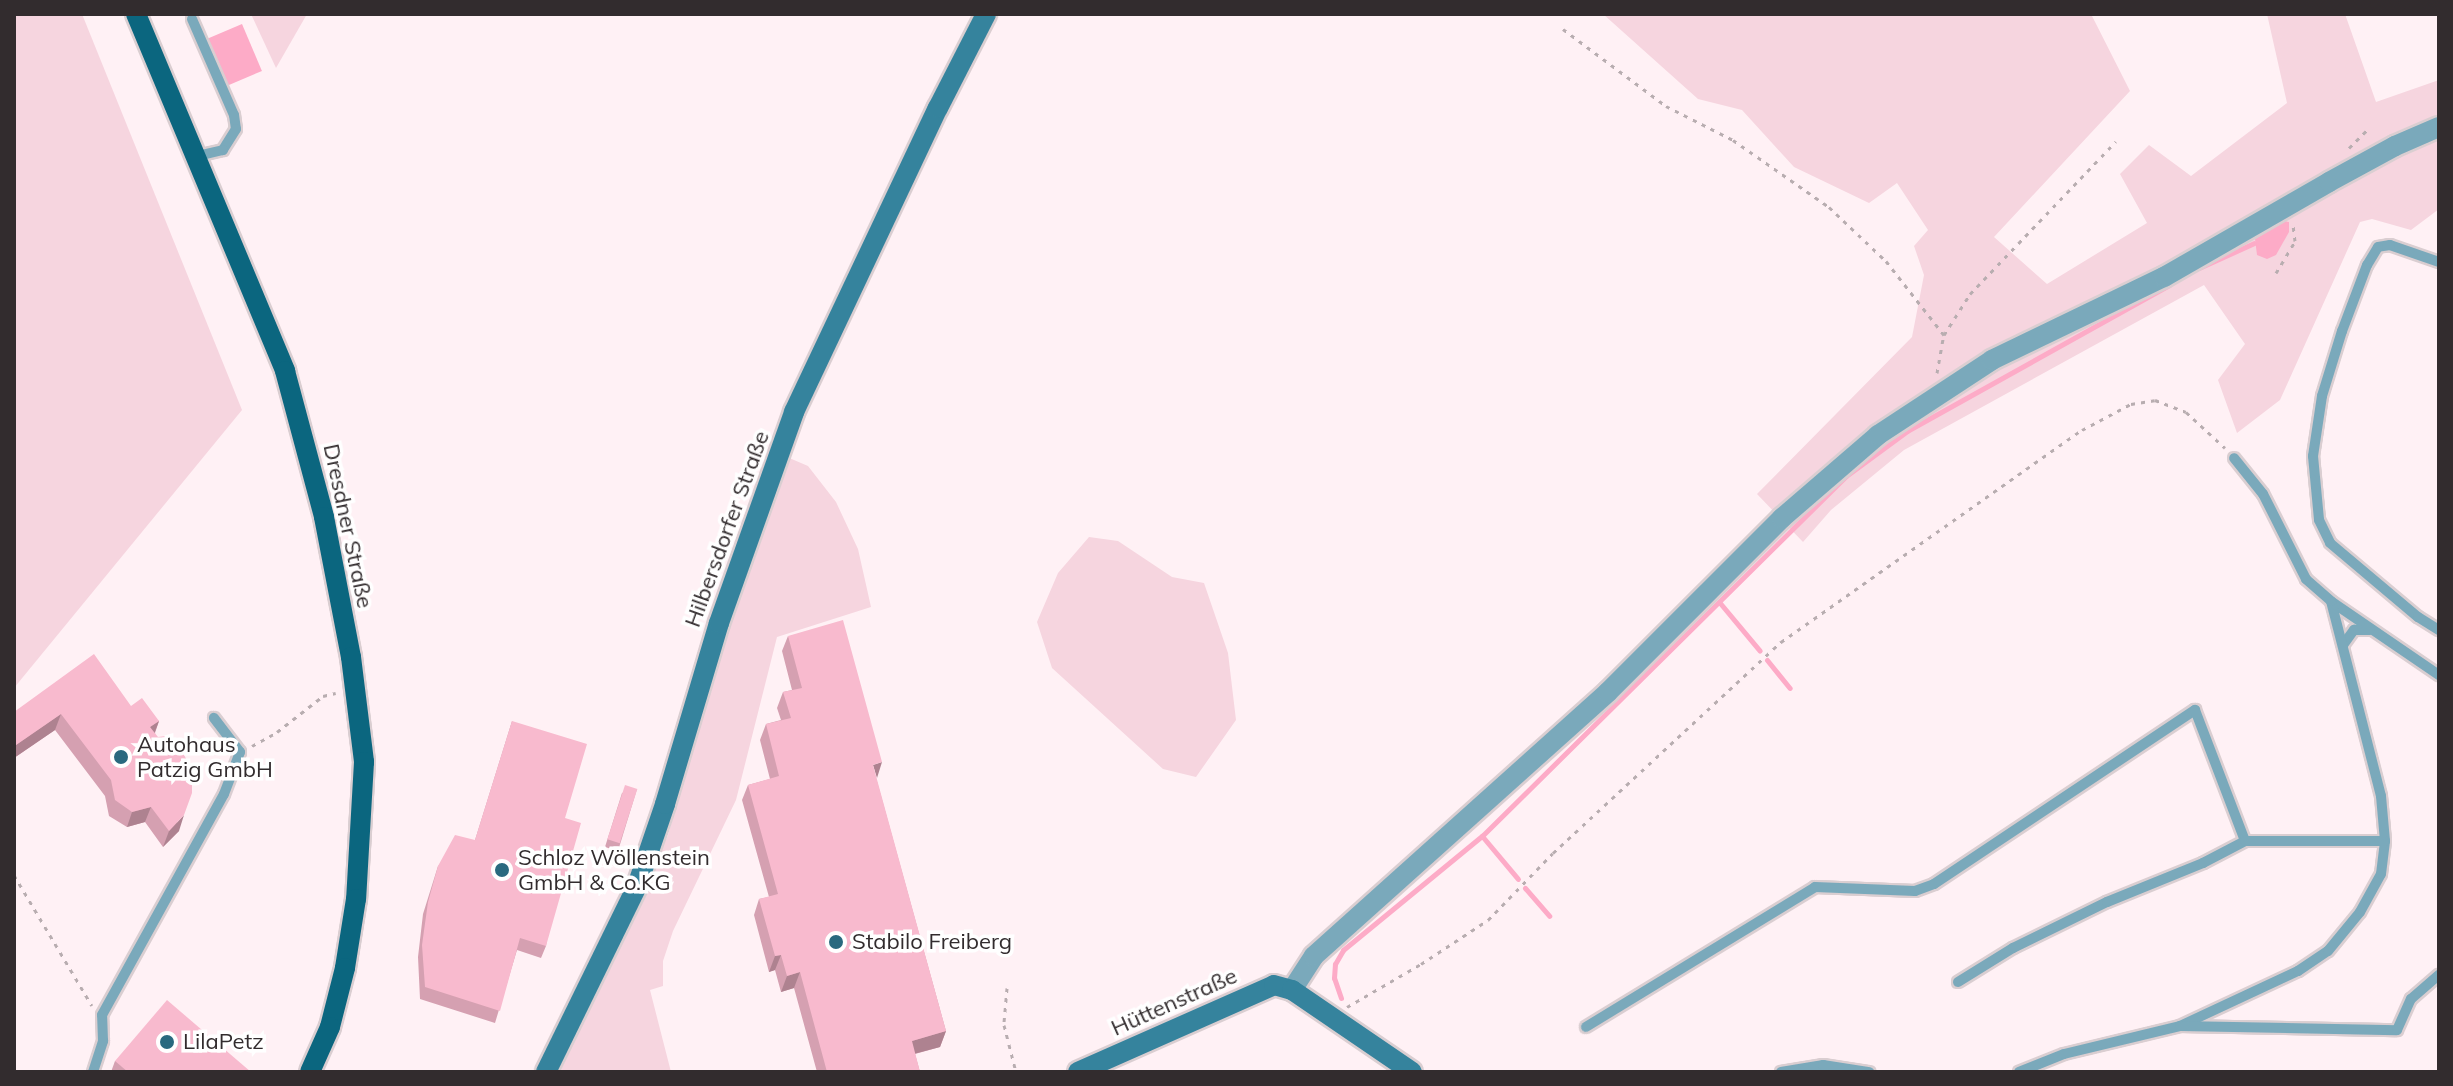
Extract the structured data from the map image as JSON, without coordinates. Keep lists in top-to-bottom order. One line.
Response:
{"streets":{"main road":["Dresdner Straße","Hilbersdorfer Straße","Hüttenstraße"]},"places":["Autohaus Patzig GmbH","Schloz Wöllenstein GmbH & Co.KG","Stabilo Freiberg","LilaPetz"]}
